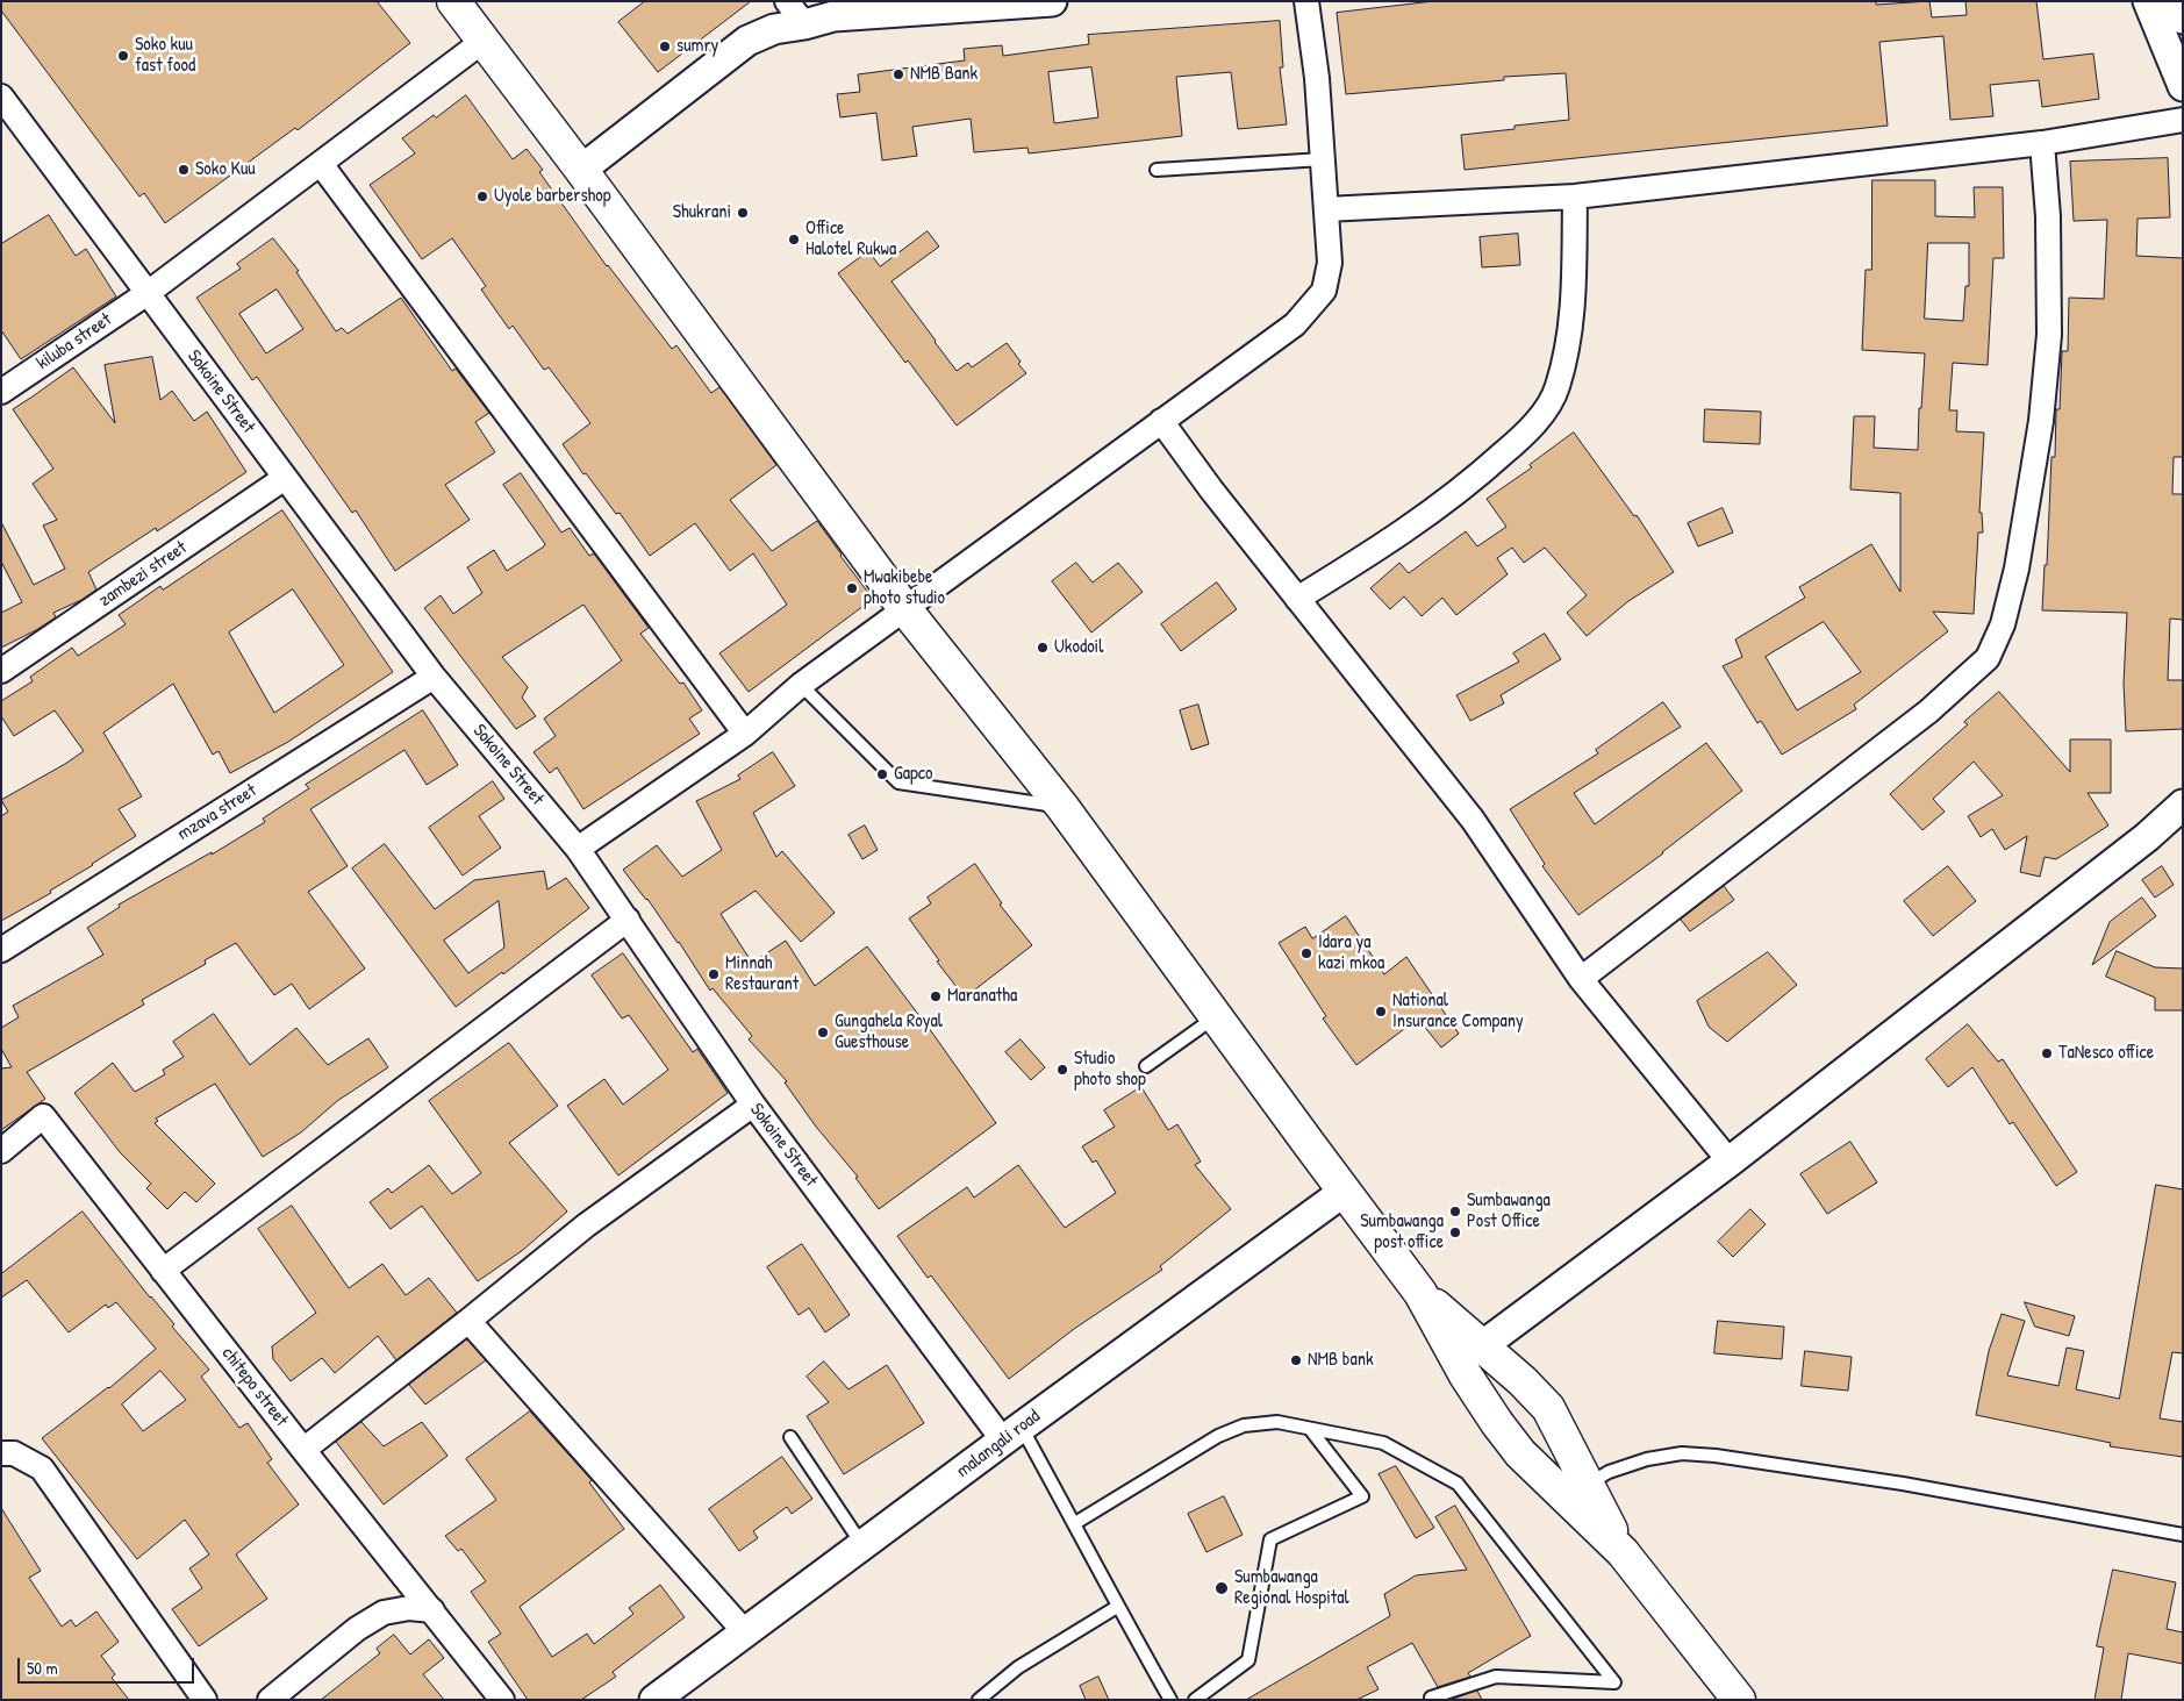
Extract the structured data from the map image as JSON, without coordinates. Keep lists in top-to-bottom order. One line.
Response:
{"streets":{"street":["kiluba street","Sokoine Street","zambezi street","mzava street","chitepo street","malangali road"]},"crossings":[["kiluba street","Sokoine Street"],["Sokoine Street","zambezi street"],["Sokoine Street","mzava street"],["Sokoine Street","malangali road"]],"places":["sumry","Soko kuu fast food","NMB Bank","Soko Kuu","Uyole barbershop","Shukrani","Office Halotel Rukwa","Mwakibebe photo studio","Ukodoil","Gapco","Idara ya kazi mkoa","Minnah Restaurant","Maranatha","National Insurance Company","Gungahela Royal Guesthouse","TaNesco office","Studio photo shop","Sumbawanga Post Office","Sumbawanga post office","NMB bank","Sumbawanga Regional Hospital"],"scale_bar":"50 m"}
